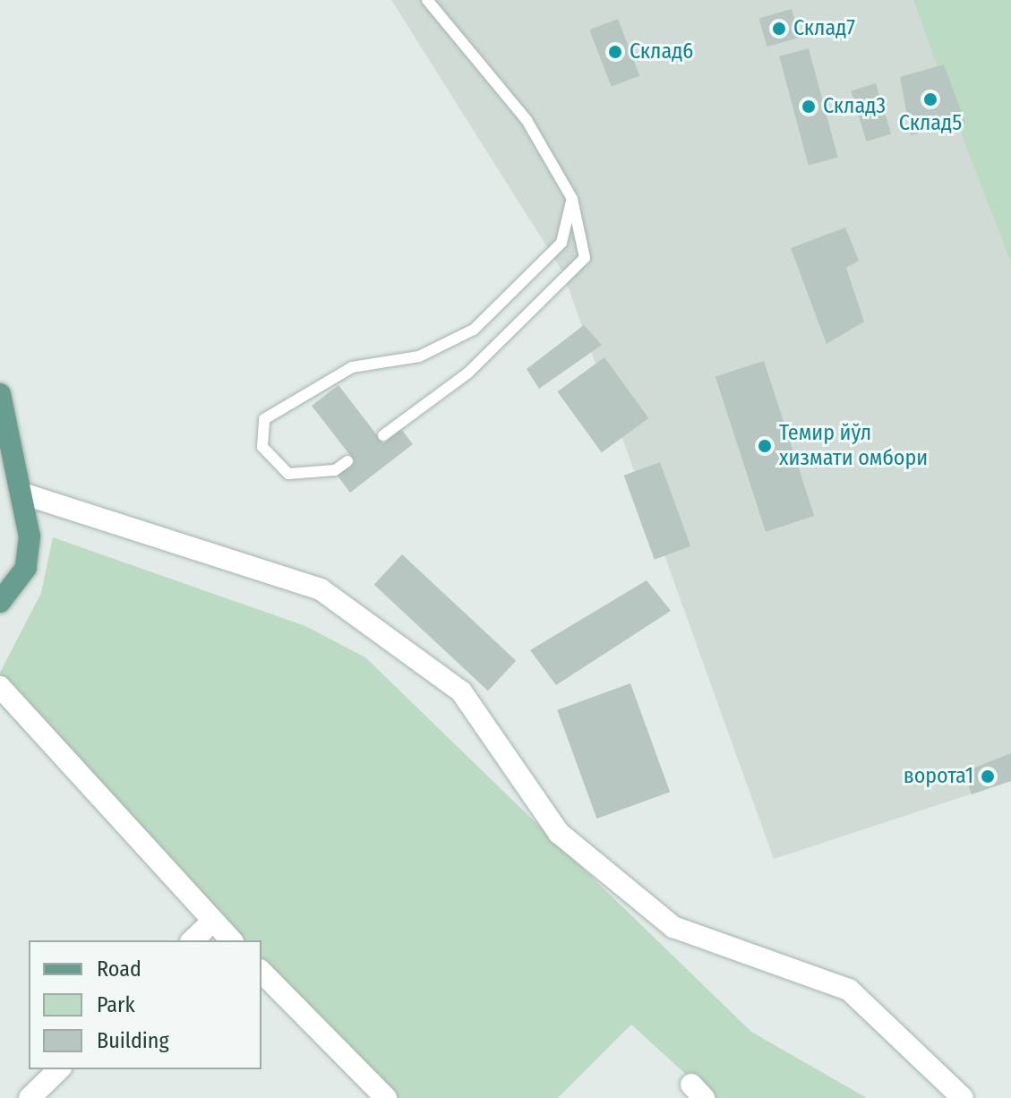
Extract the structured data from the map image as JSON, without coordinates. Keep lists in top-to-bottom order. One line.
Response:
{"places":["Склад7","Склад6","Склад5","Склад3","Темир йўл хизмати омбори","ворота1"],"legend":["Road","Park","Building"]}
